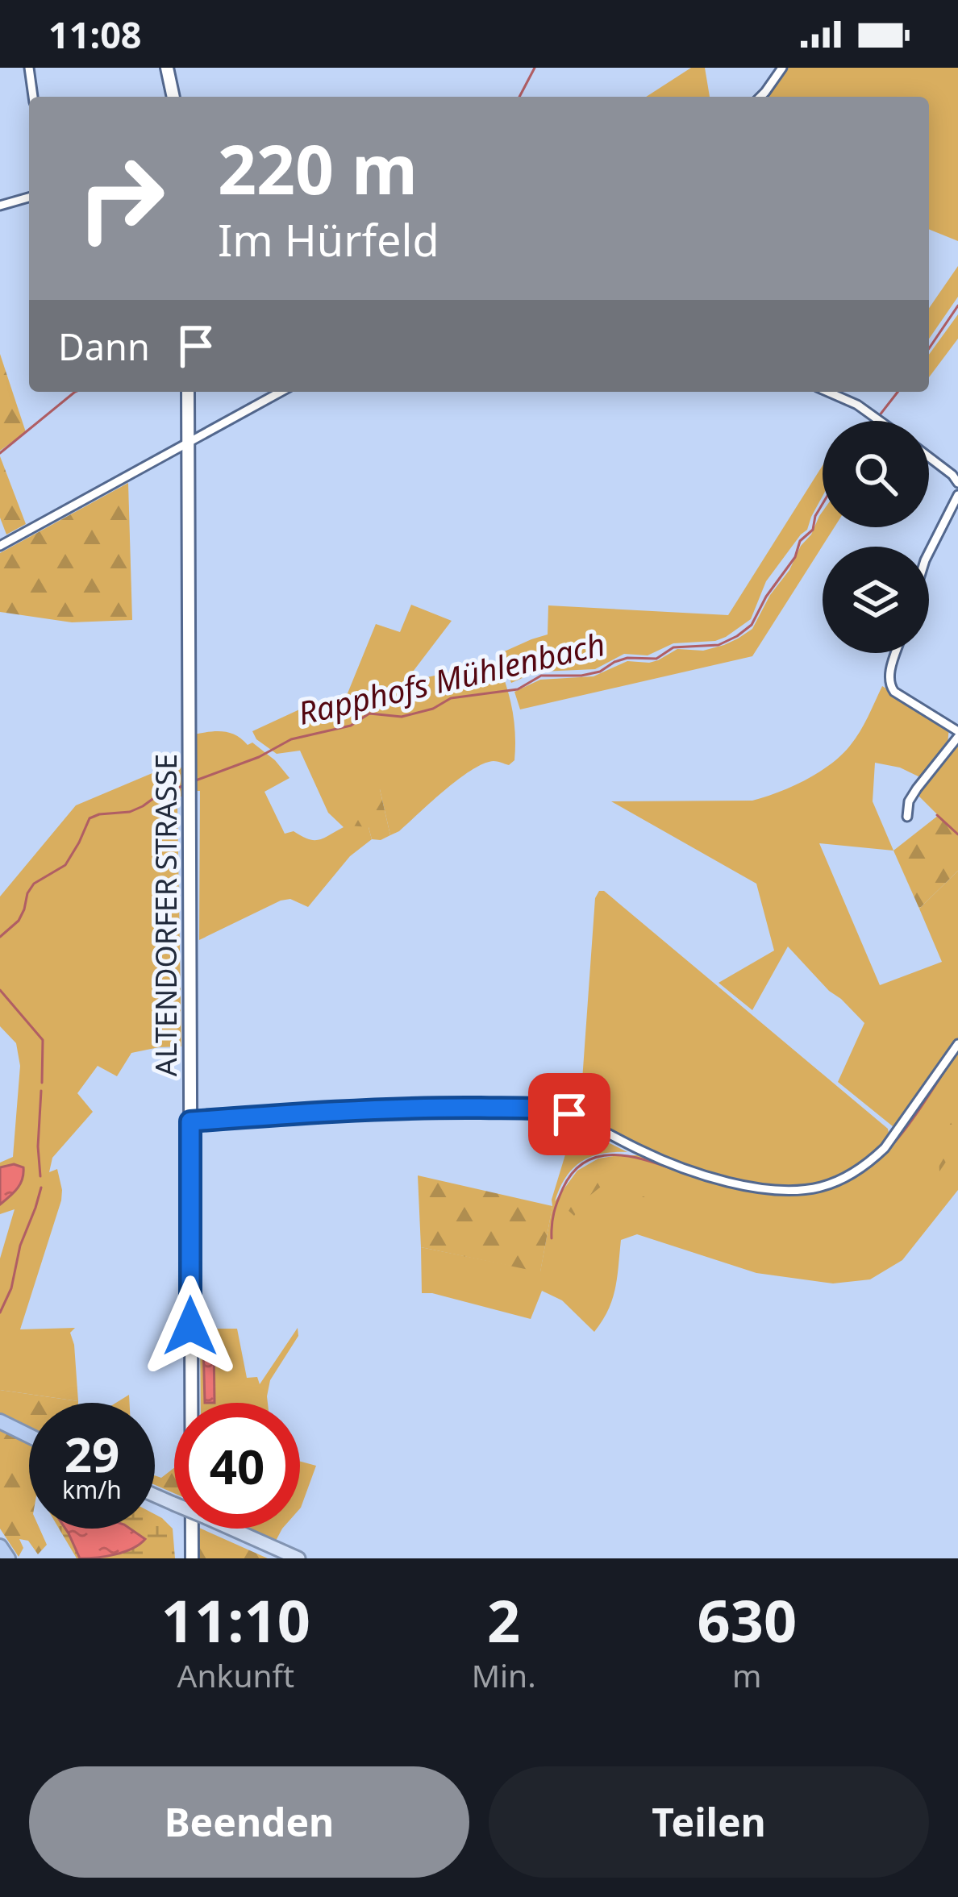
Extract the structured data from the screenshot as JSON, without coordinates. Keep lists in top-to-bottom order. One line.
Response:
{"streets":{"street":["ALTENDORFER STRASSE"]},"water":["Rapphofs Mühlenbach"],"page":{"status":"11:08","turn":["220 m","Im Hürfeld"],"then":"Dann","speed":"29 km/h","limit":"40","eta":["11:10","Ankunft","2","Min.","630","m"],"buttons":["Beenden","Teilen"]}}
